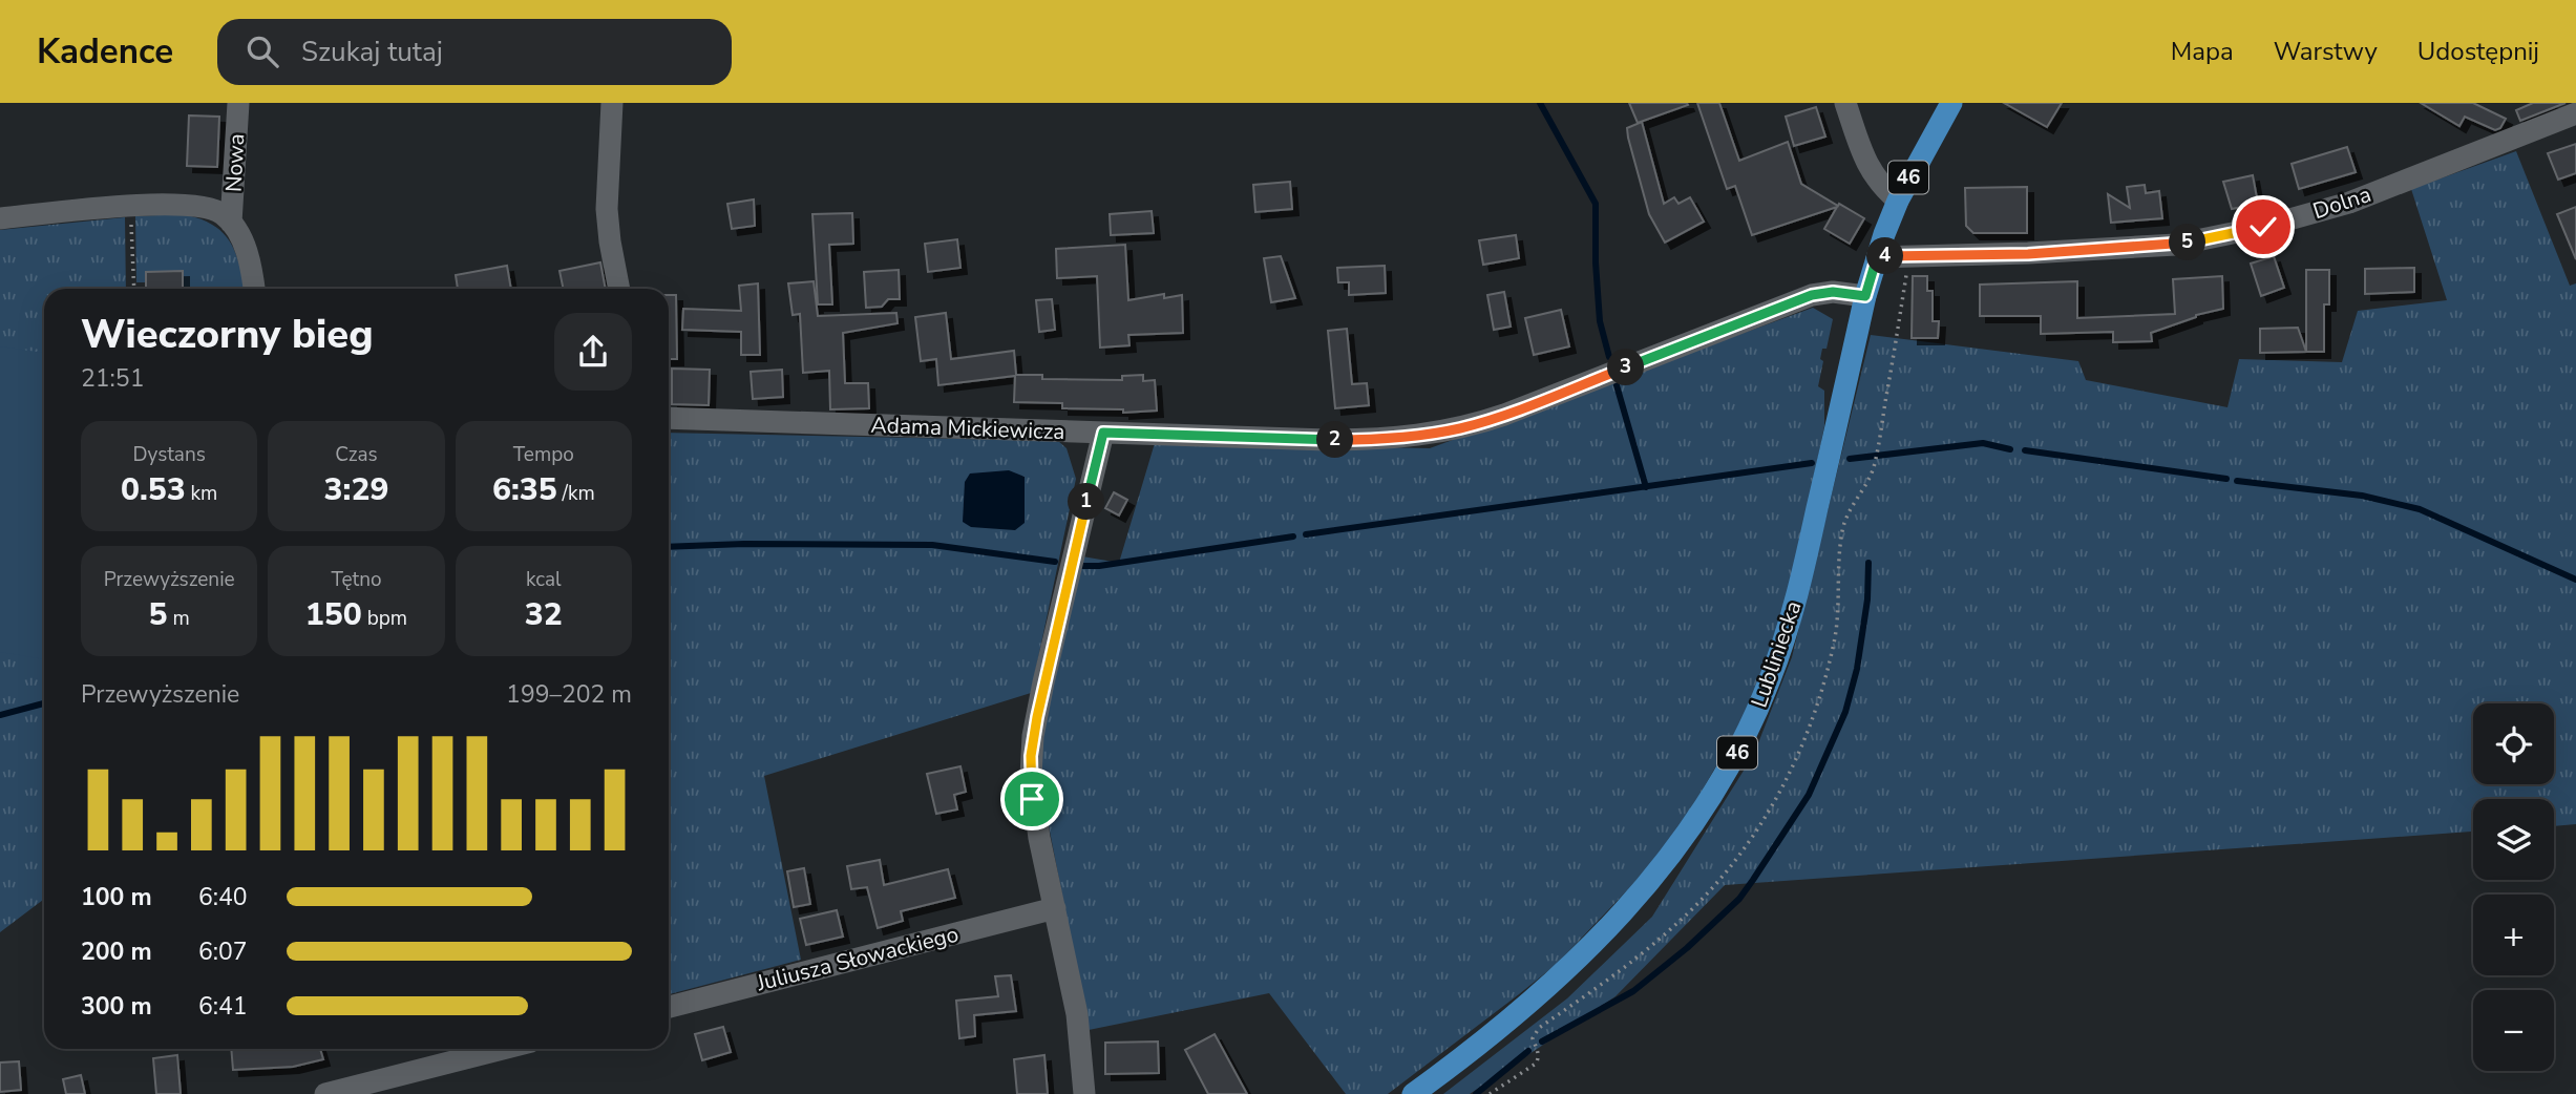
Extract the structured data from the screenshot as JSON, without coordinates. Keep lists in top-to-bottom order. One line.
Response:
{"streets":{"main road":["46","Lubliniecka"],"street":["Nowa","Dolna","Adama Mickiewicza","Juliusza Słowackiego"]},"crossings":[["Dolna","Lubliniecka"],["Adama Mickiewicza","Lubliniecka"]],"page":{"header":"Kadence","search":"Szukaj tutaj","nav":["Mapa","Warstwy","Udostępnij"],"pins":["5","4","3","2","1"],"heading":["Wieczorny bieg","21:51"],"stats":[["Dystans","0.53 km"],["Czas","3:29"],["Tempo","6:35 /km"],["Przewyższenie","5 m"],["Tętno","150 bpm"],["kcal","32"]],"chart":["Przewyższenie","199–202 m"],"map_buttons":["+","−"],"list":[{"name":"100 m","note":"6:40"},{"name":"200 m","note":"6:07"},{"name":"300 m","note":"6:41"}]}}
